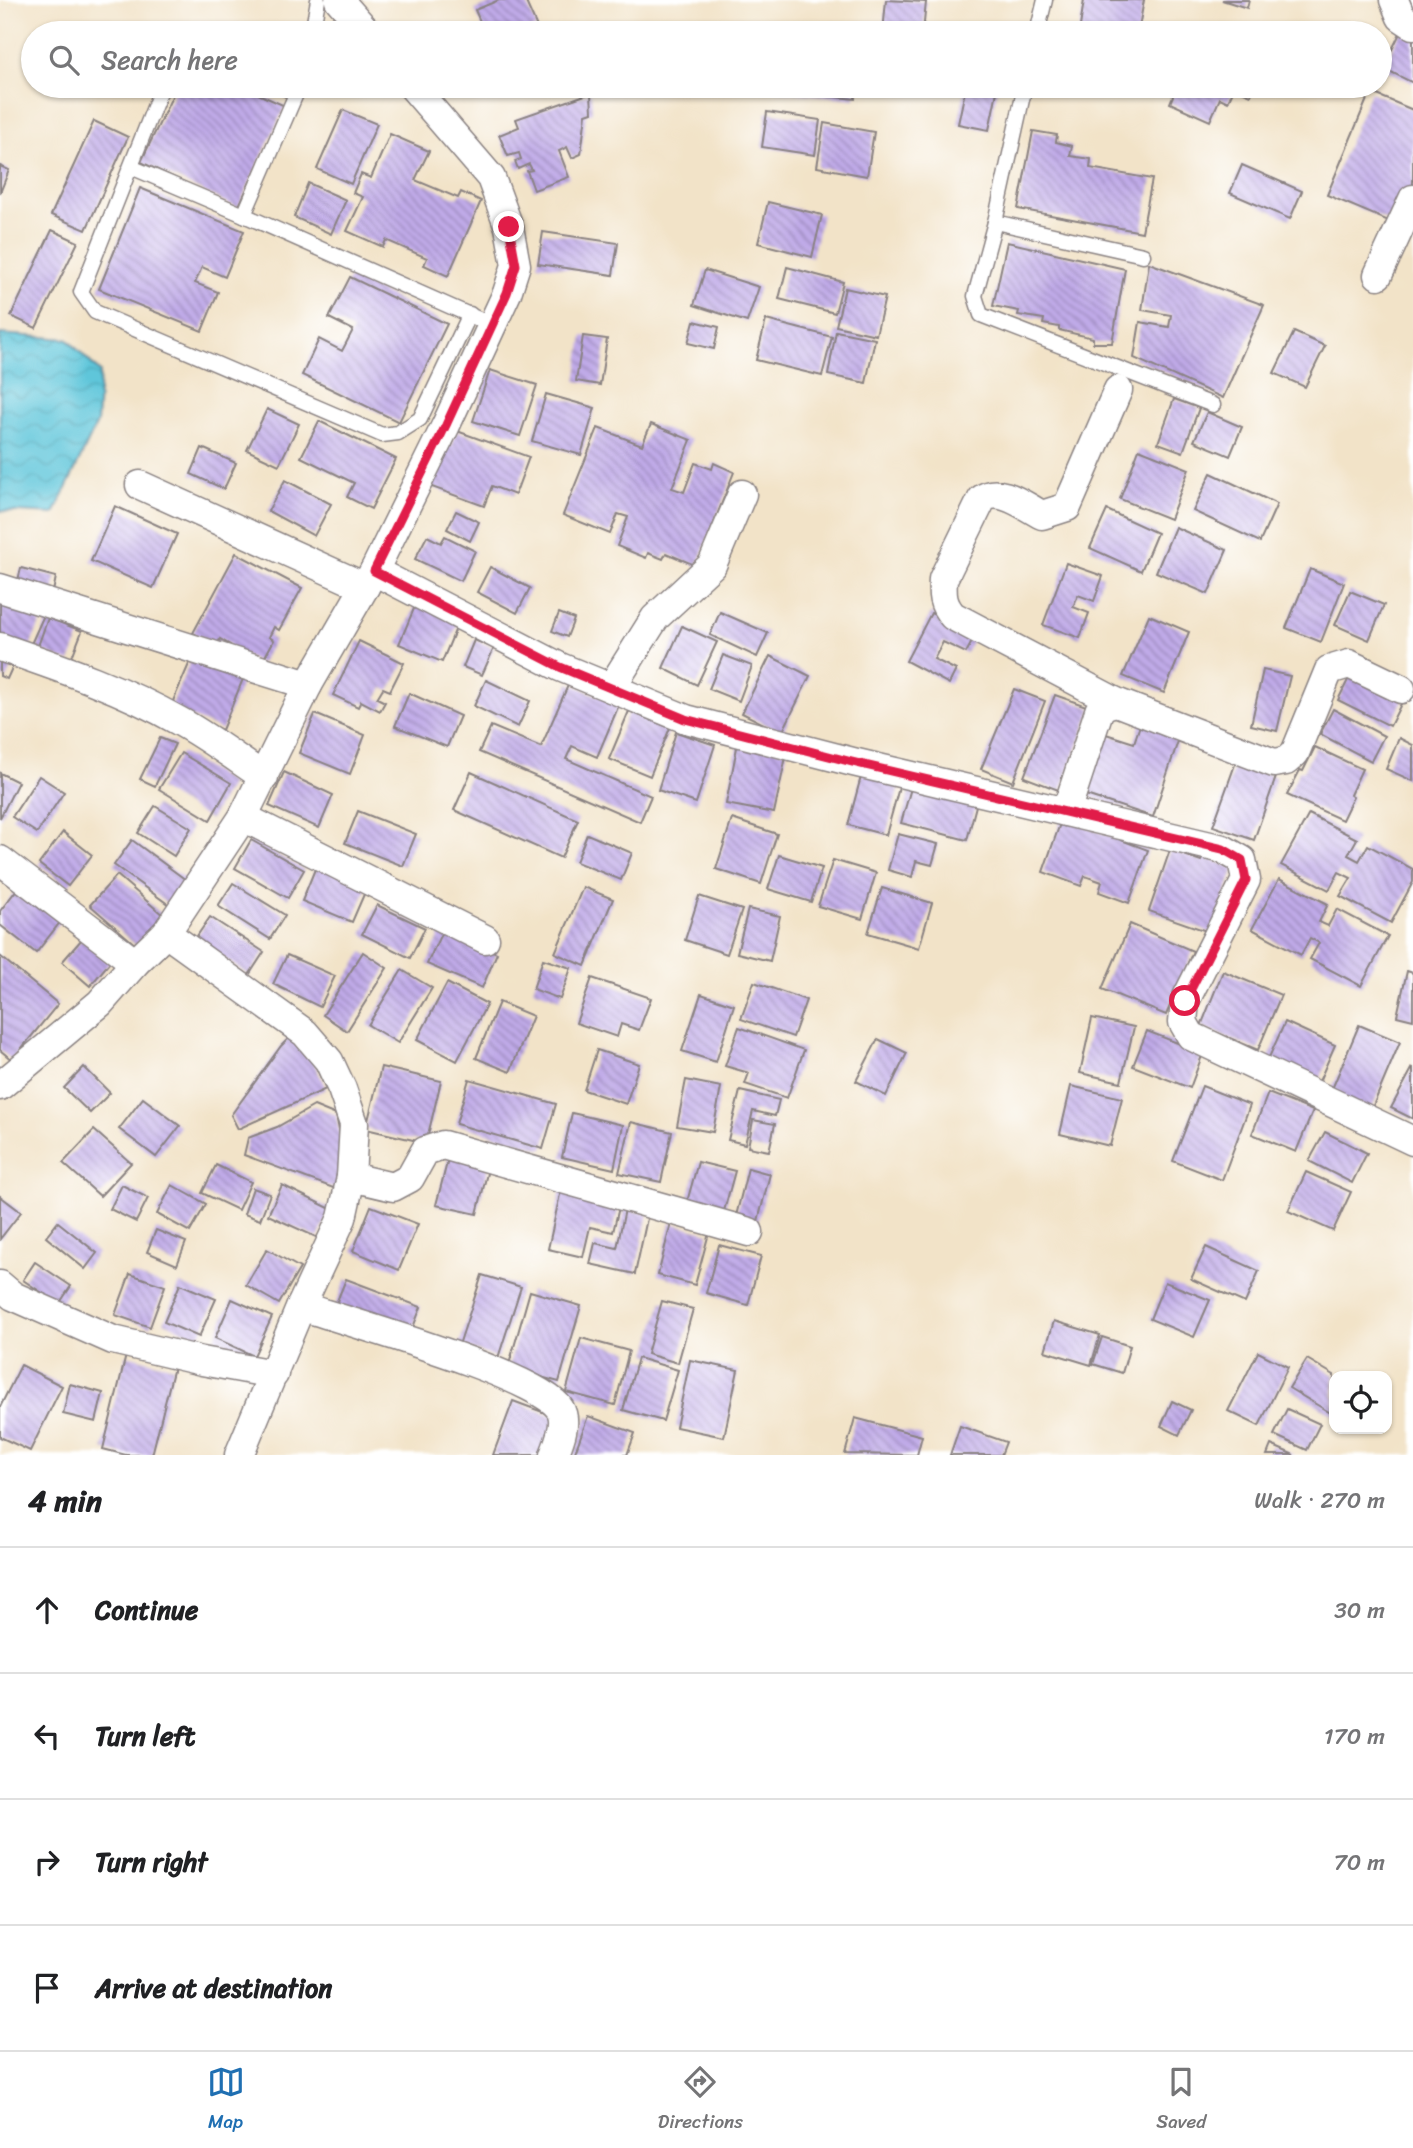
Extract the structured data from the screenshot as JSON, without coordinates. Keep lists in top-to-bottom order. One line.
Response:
{"page":{"search":"Search here","heading":["4 min","Walk · 270 m"],"list":[["Continue","30 m"],["Turn left","170 m"],["Turn right","70 m"],"Arrive at destination"],"nav":["Map","Directions","Saved"]}}
